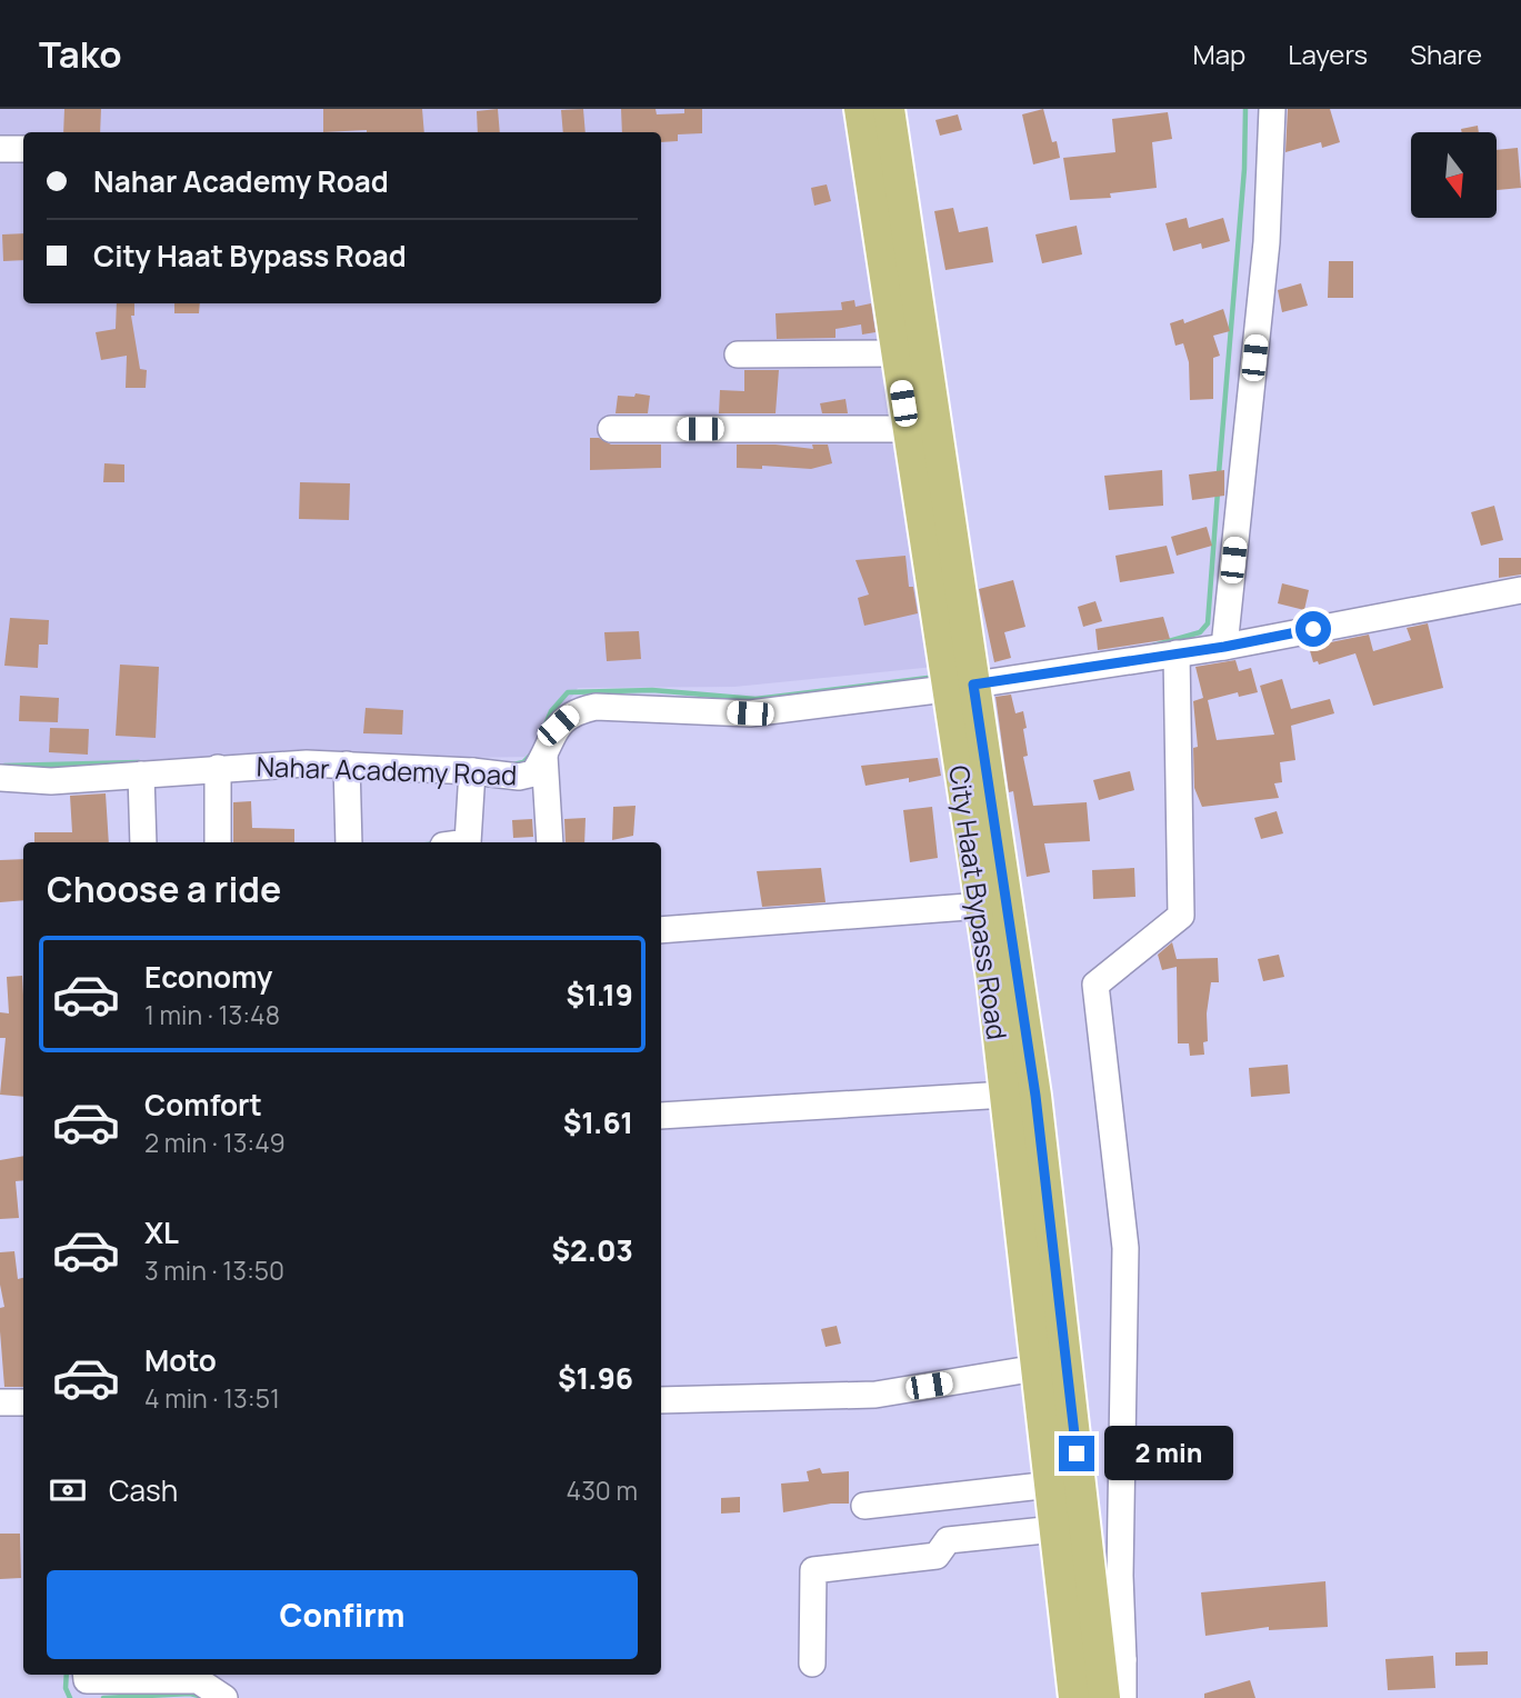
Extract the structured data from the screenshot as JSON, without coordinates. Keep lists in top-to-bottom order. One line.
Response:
{"streets":{"main road":["City Haat Bypass Road"],"street":["Nahar Academy Road"]},"crossings":[["Nahar Academy Road","City Haat Bypass Road"]],"north":"bottom","page":{"header":"Tako","nav":["Map","Layers","Share"],"banner":["Nahar Academy Road","City Haat Bypass Road"],"heading":"Choose a ride","list":[{"name":"Economy","note":"1 min · 13:48","value":"$1.19"},{"name":"Comfort","note":"2 min · 13:49","value":"$1.61"},{"name":"XL","note":"3 min · 13:50","value":"$2.03"},{"name":"Moto","note":"4 min · 13:51","value":"$1.96"}],"bubble":"2 min","pay":["Cash","430 m"],"buttons":"Confirm"}}
